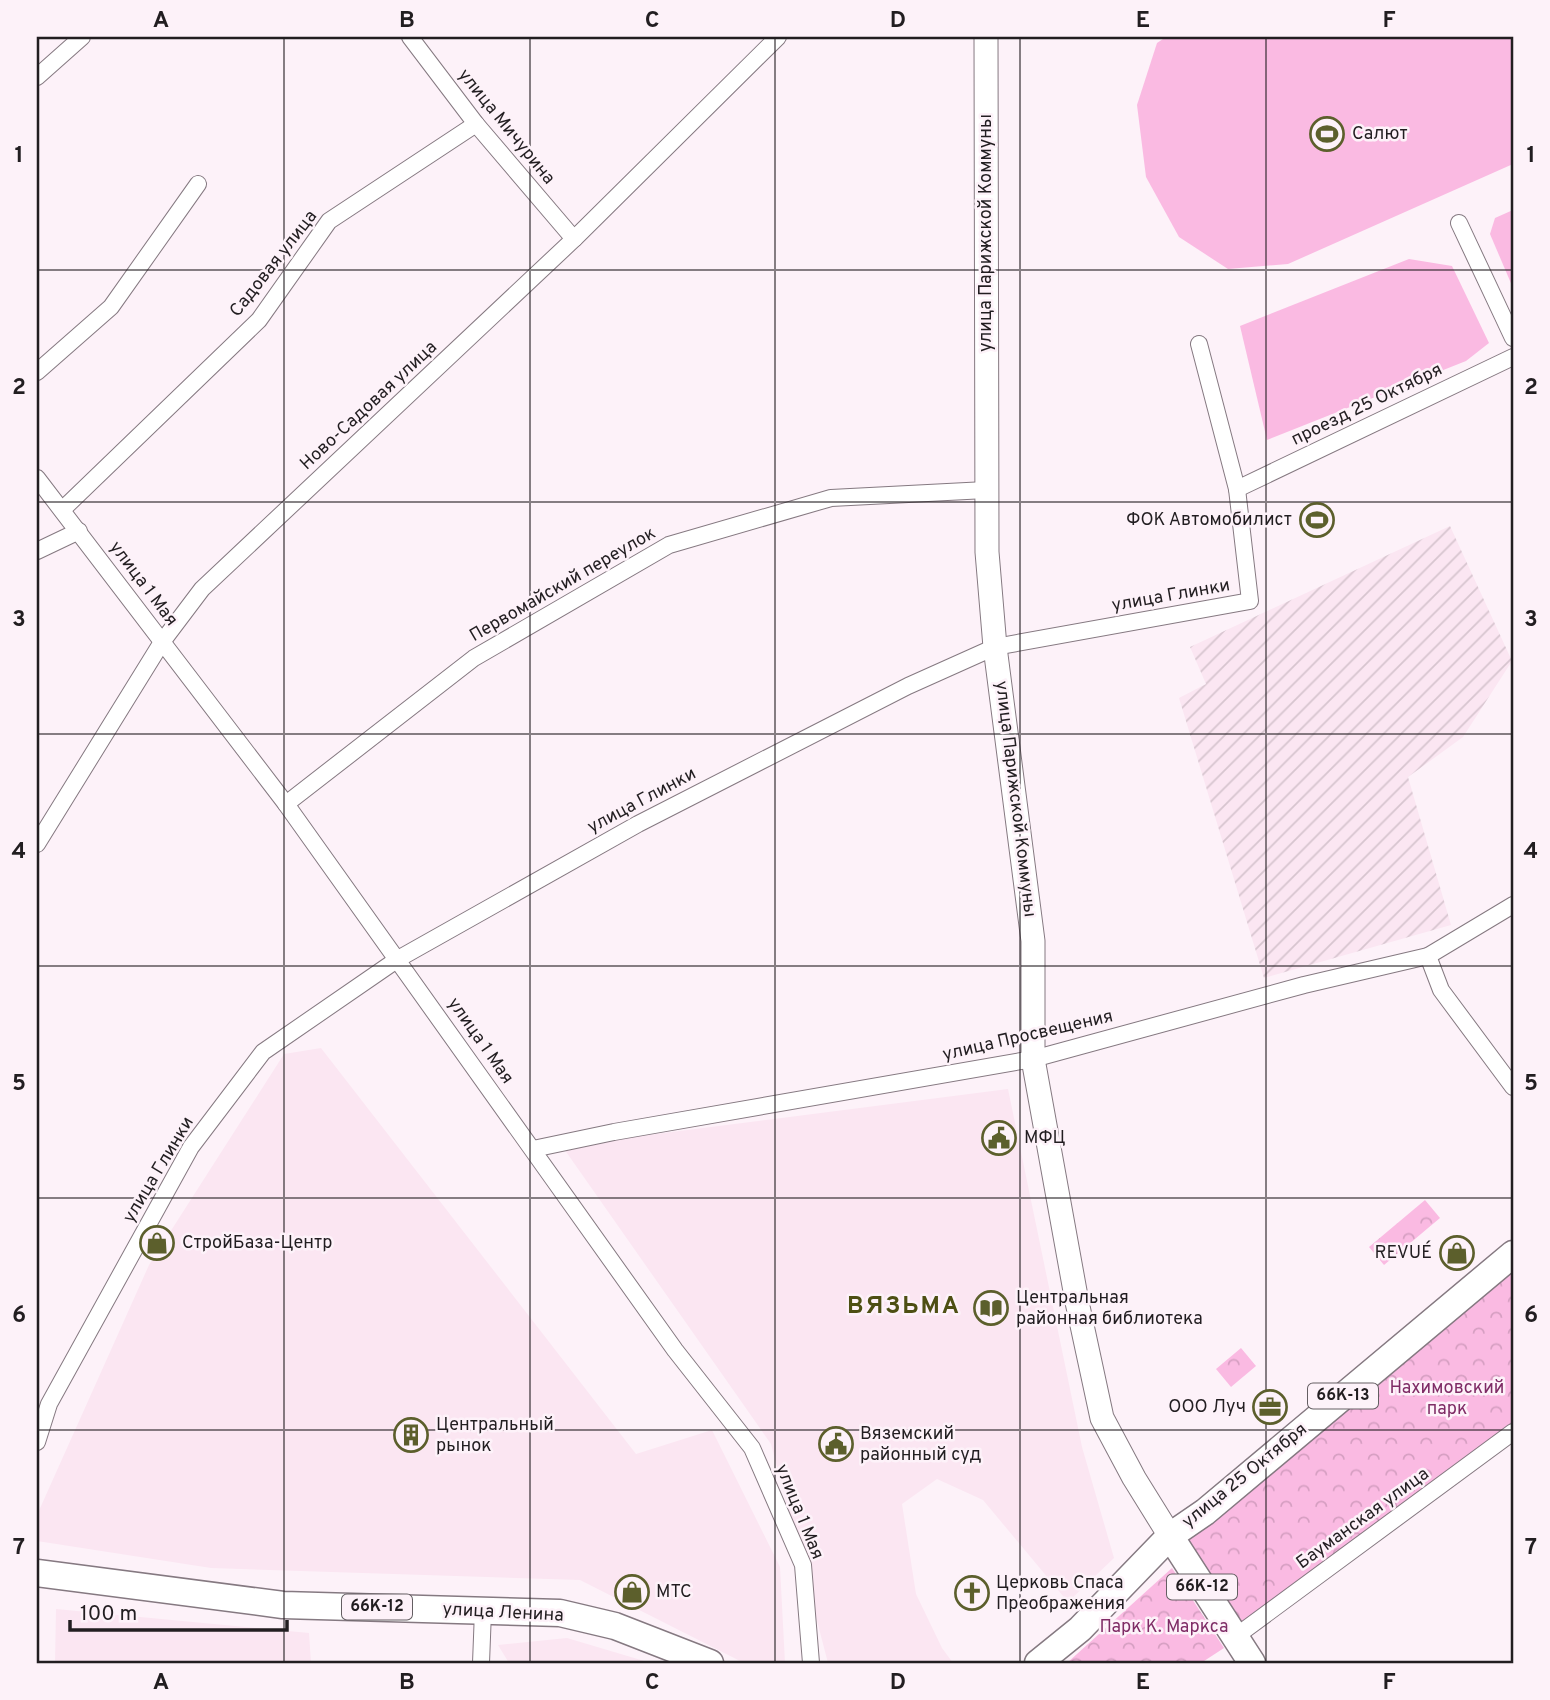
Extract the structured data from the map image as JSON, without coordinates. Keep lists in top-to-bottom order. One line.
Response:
{"streets":{"main road":["66К-13","улица 25 Октября","66К-12","улица Ленина"],"street":["улица Мичурина","улица Парижской Коммуны","Садовая улица","проезд 25 Октября","Ново-Садовая улица","улица 1 Мая","Первомайский переулок","улица Глинки","улица Просвещения","Бауманская улица"]},"crossings":[["улица Мичурина","Садовая улица"],["улица Мичурина","Ново-Садовая улица"],["улица Парижской Коммуны","Первомайский переулок"],["улица Парижской Коммуны","улица Глинки"],["улица Парижской Коммуны","улица Просвещения"],["улица Парижской Коммуны","улица 25 Октября"],["улица Парижской Коммуны","66К-12"],["Садовая улица","улица 1 Мая"],["проезд 25 Октября","улица Глинки"],["Ново-Садовая улица","улица 1 Мая"],["улица 1 Мая","Первомайский переулок"],["улица 1 Мая","улица Глинки"],["улица 1 Мая","улица Просвещения"],["улица 25 Октября","66К-12"],["Бауманская улица","66К-12"]],"districts":["ВЯЗЬМА"],"parks":["Нахимовский парк","Парк К. Маркса"],"places":{"sports":["Салют","ФОК Автомобилист"],"public building":["МФЦ","Вяземский районный суд"],"shop":["СтройБаза-Центр","REVUÉ","МТС"],"library":["Центральная районная библиотека"],"office":["ООО Луч"],"building":["Центральный рынок"],"church":["Церковь Спаса Преображения"]},"scale_bar":"100 m","grid":{"columns":["A","B","C","D","E","F"],"rows":["1","2","3","4","5","6","7"]}}
